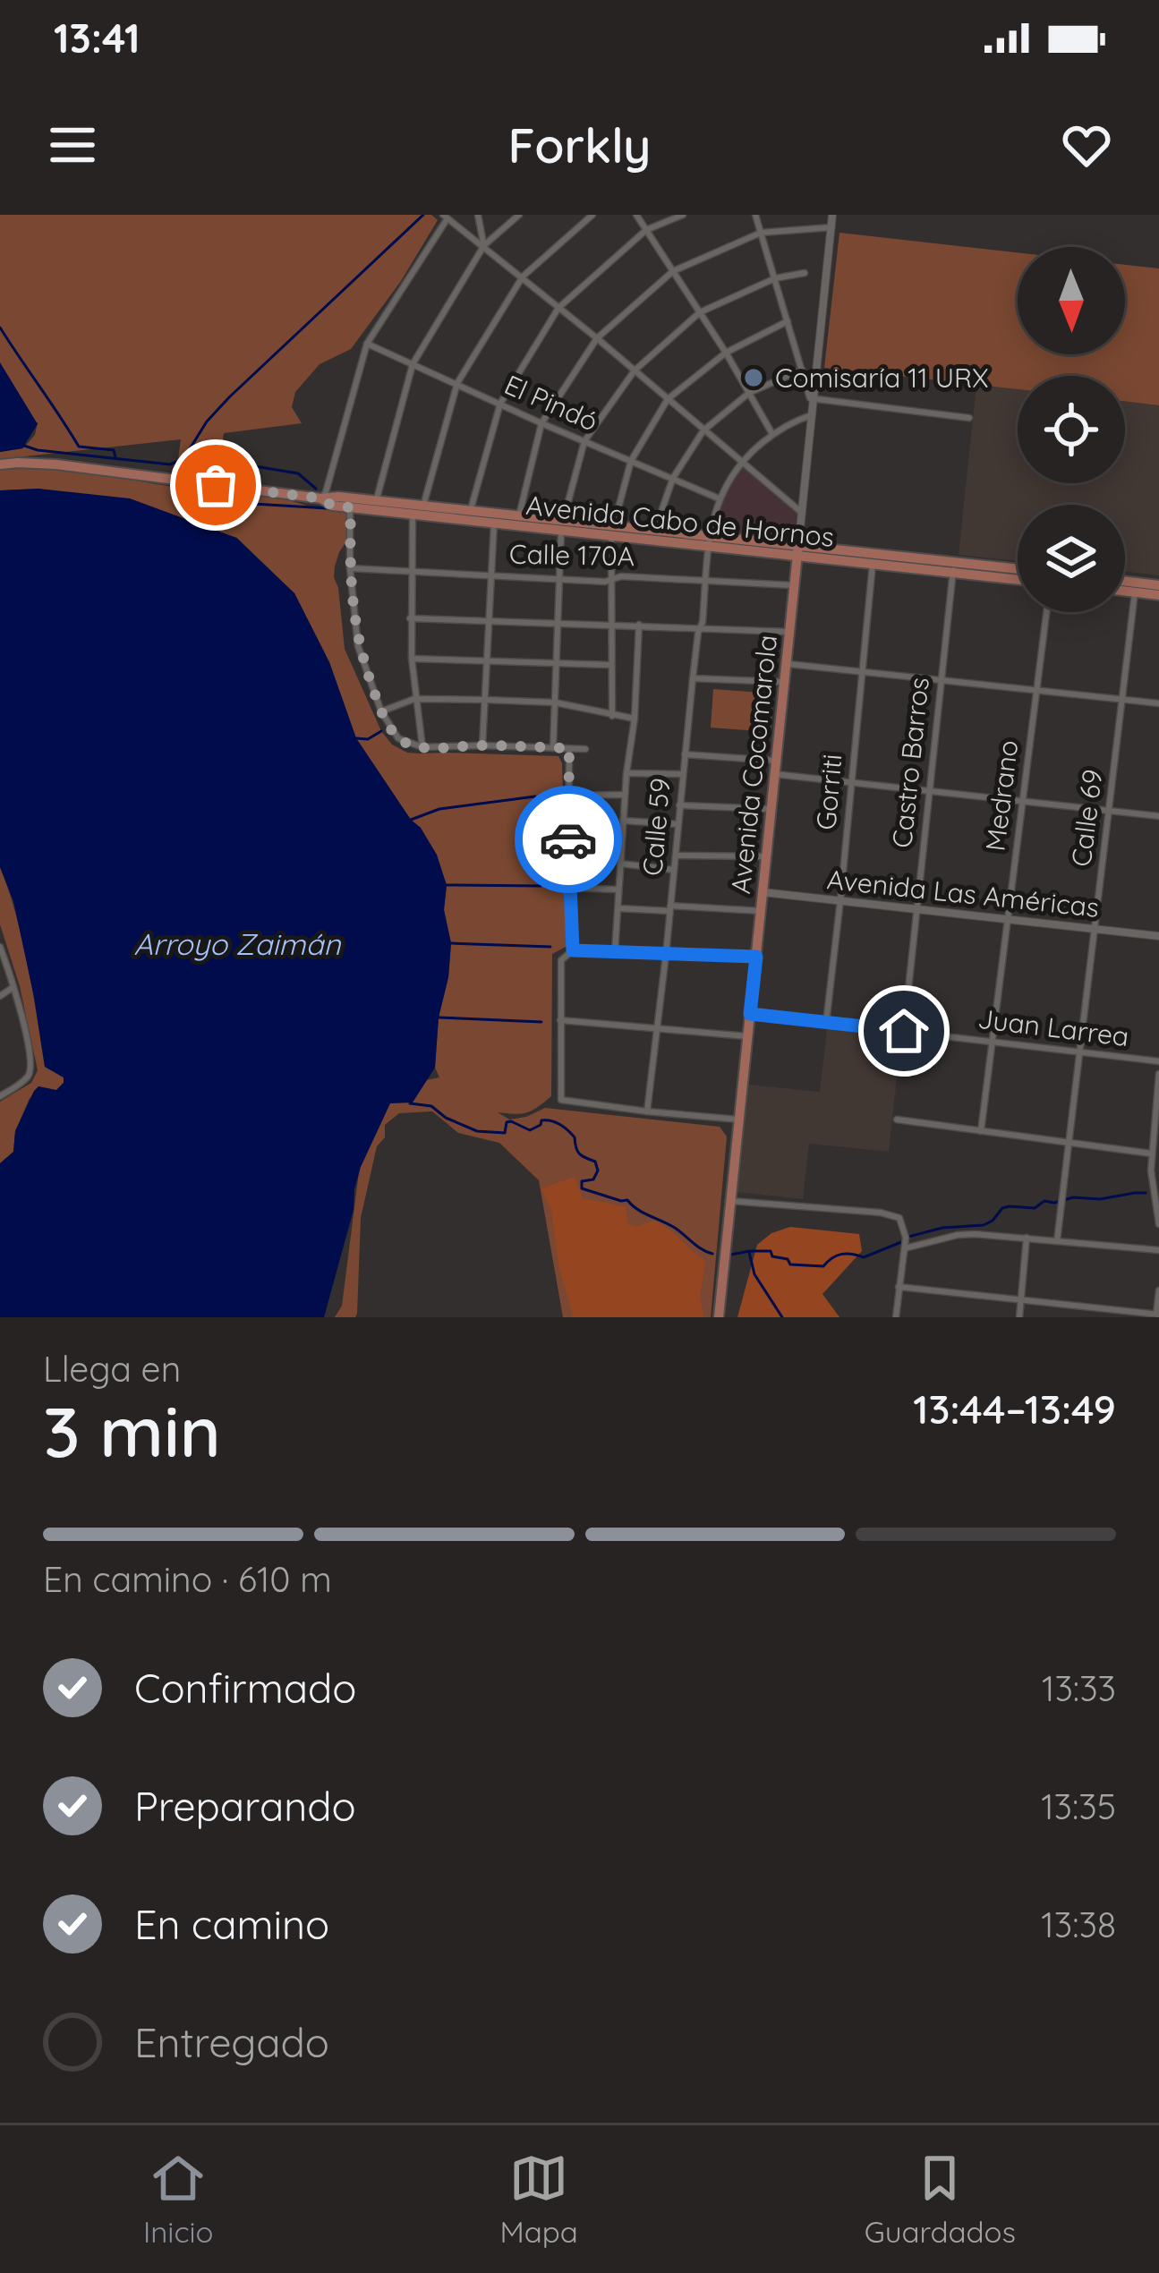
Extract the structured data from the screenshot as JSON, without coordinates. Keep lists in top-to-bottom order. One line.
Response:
{"streets":{"main road":["Avenida Cabo de Hornos","Avenida Cocomarola","Avenida Las Américas"],"street":["El Pindó","Calle 170A","Castro Barros","Gorriti","Medrano","Calle 69","Calle 59","Juan Larrea"]},"crossings":[["El Pindó","Calle 59"],["Avenida Cabo de Hornos","Castro Barros"],["Avenida Cabo de Hornos","Avenida Cocomarola"],["Avenida Cabo de Hornos","Gorriti"],["Avenida Cabo de Hornos","Calle 59"],["Calle 170A","Avenida Cocomarola"],["Calle 170A","Calle 59"],["Castro Barros","Avenida Las Américas"],["Castro Barros","Juan Larrea"],["Avenida Cocomarola","Calle 59"],["Avenida Cocomarola","Avenida Las Américas"],["Avenida Cocomarola","Juan Larrea"],["Gorriti","Avenida Las Américas"],["Gorriti","Juan Larrea"],["Medrano","Avenida Las Américas"],["Medrano","Juan Larrea"],["Calle 69","Avenida Las Américas"],["Calle 69","Juan Larrea"]],"water":["Arroyo Zaimán"],"places":["Comisaría 11 URX"],"north":"bottom","page":{"status":"13:41","header":"Forkly","heading":["3 min","Llega en","13:44–13:49"],"bar":"En camino · 610 m","list":[["Confirmado","13:33"],["Preparando","13:35"],["En camino","13:38"],"Entregado"],"tabs":["Inicio","Mapa","Guardados"]}}
